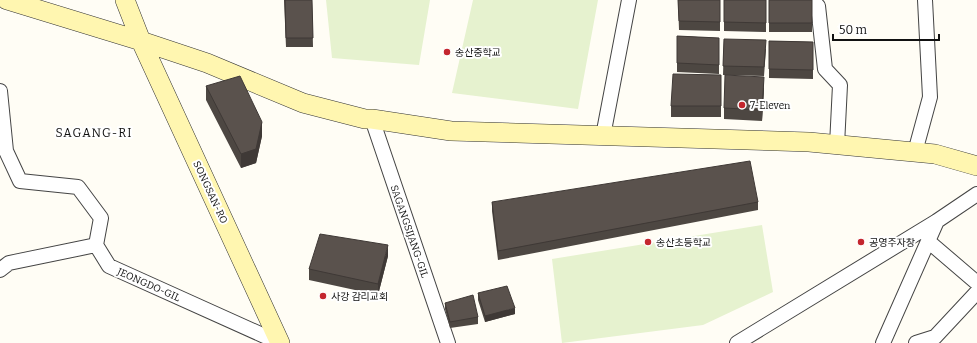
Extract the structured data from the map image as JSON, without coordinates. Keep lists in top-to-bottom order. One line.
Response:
{"streets":{"main road":["SONGSAN-RO"],"street":["SAGANGSIJANG-GIL","JEONGDO-GIL"]},"crossings":[["SONGSAN-RO","JEONGDO-GIL"]],"districts":["SAGANG-RI"],"places":["송산중학교","7-Eleven","송산초등학교","공영주자창","사강 감리교회"],"scale_bar":"50 m"}
